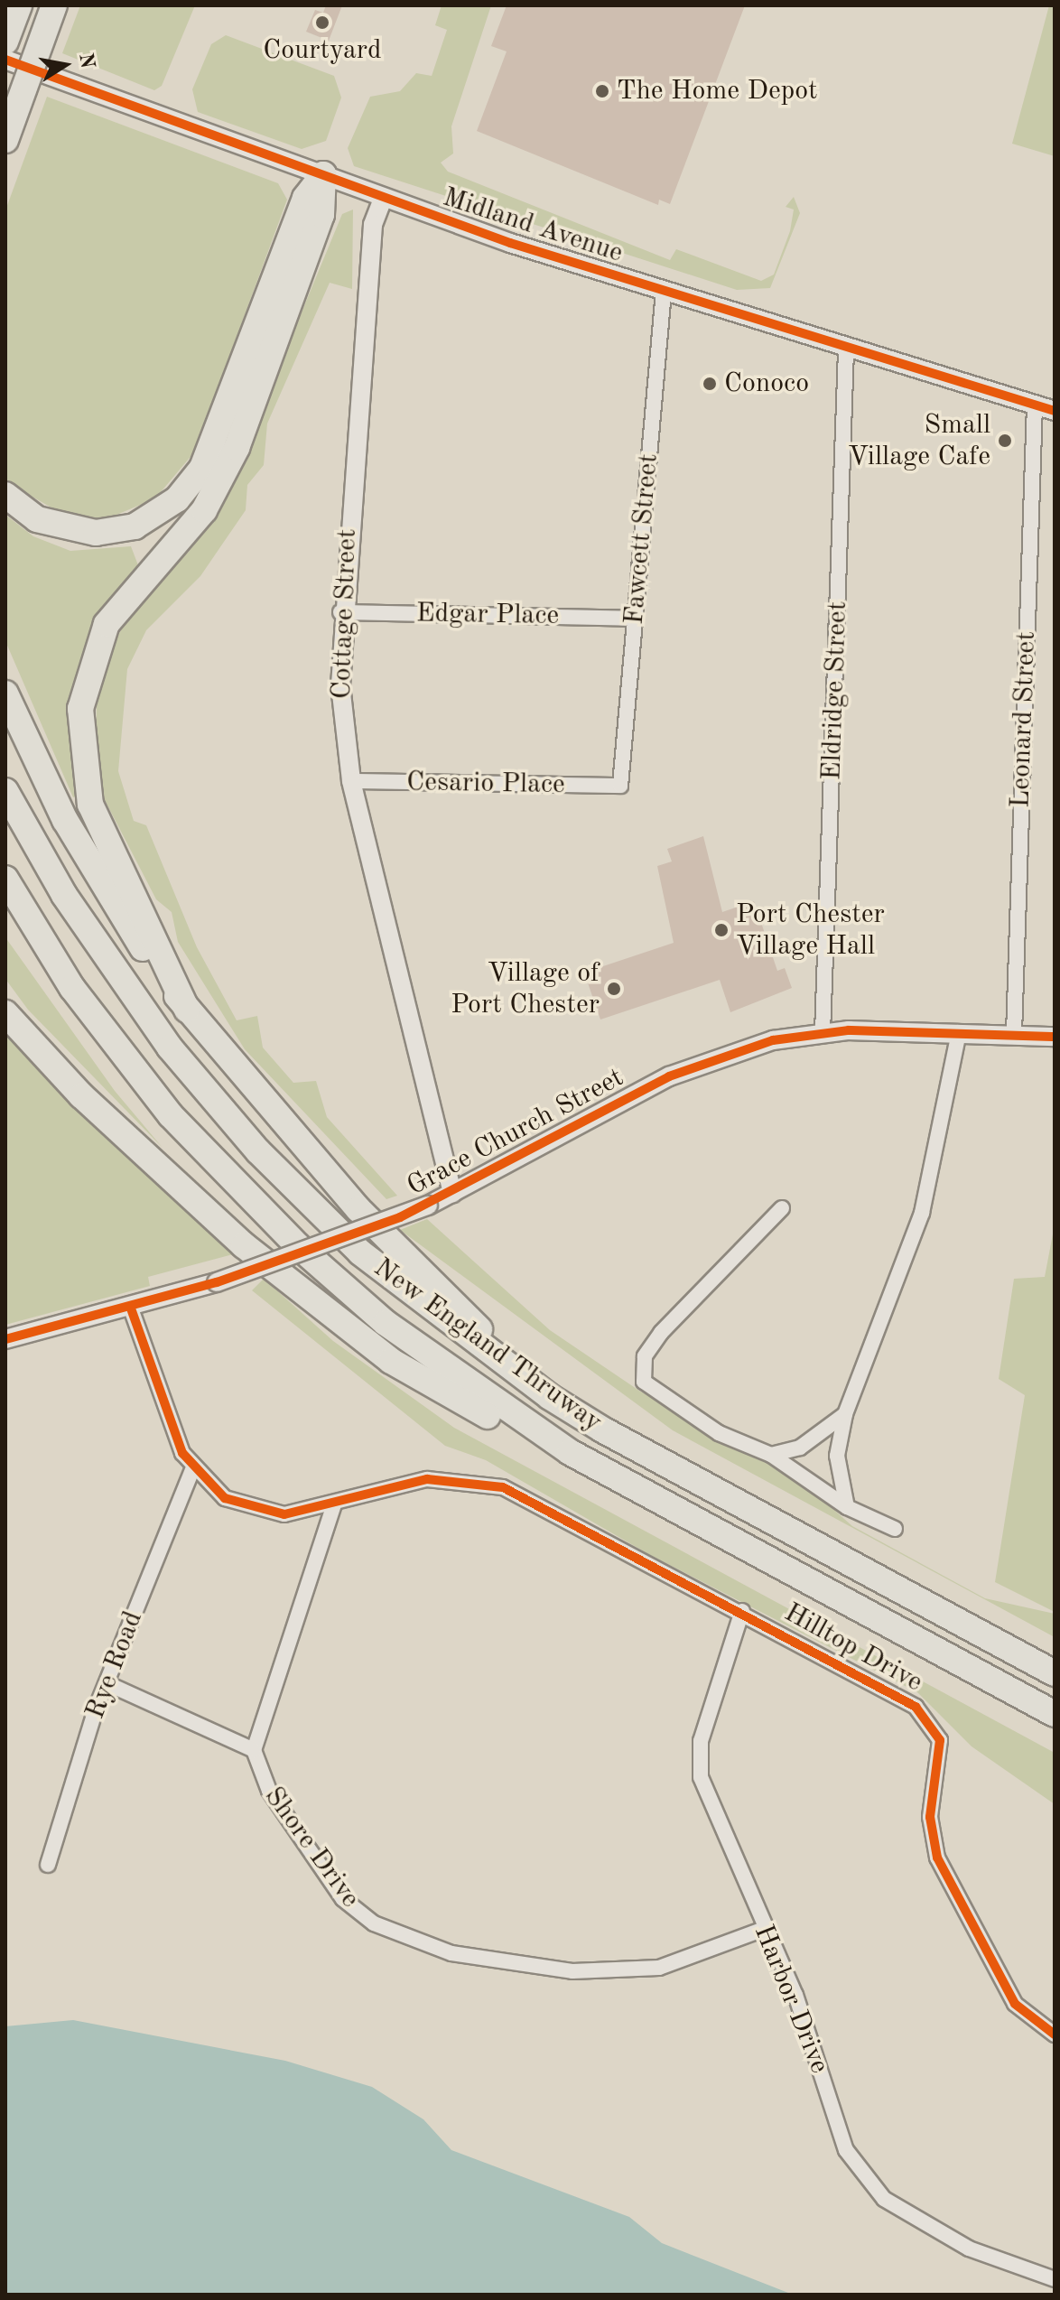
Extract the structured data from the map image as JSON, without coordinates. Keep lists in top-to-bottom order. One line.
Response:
{"streets":{"highway":["New England Thruway"],"street":["Midland Avenue","Fawcett Street","Cottage Street","Edgar Place","Eldridge Street","Leonard Street","Cesario Place","Grace Church Street","Hilltop Drive","Rye Road","Shore Drive","Harbor Drive"]},"crossings":[["Midland Avenue","Fawcett Street"],["Midland Avenue","Cottage Street"],["Midland Avenue","Eldridge Street"],["Midland Avenue","Leonard Street"],["Fawcett Street","Edgar Place"],["Fawcett Street","Cesario Place"],["Cottage Street","Edgar Place"],["Cottage Street","Cesario Place"],["Cottage Street","Grace Church Street"],["Eldridge Street","Grace Church Street"],["Leonard Street","Grace Church Street"],["Hilltop Drive","Rye Road"],["Hilltop Drive","Harbor Drive"],["Shore Drive","Harbor Drive"]],"places":["Courtyard","The Home Depot","Conoco","Small Village Cafe","Port Chester Village Hall","Village of Port Chester"],"north":"right"}
